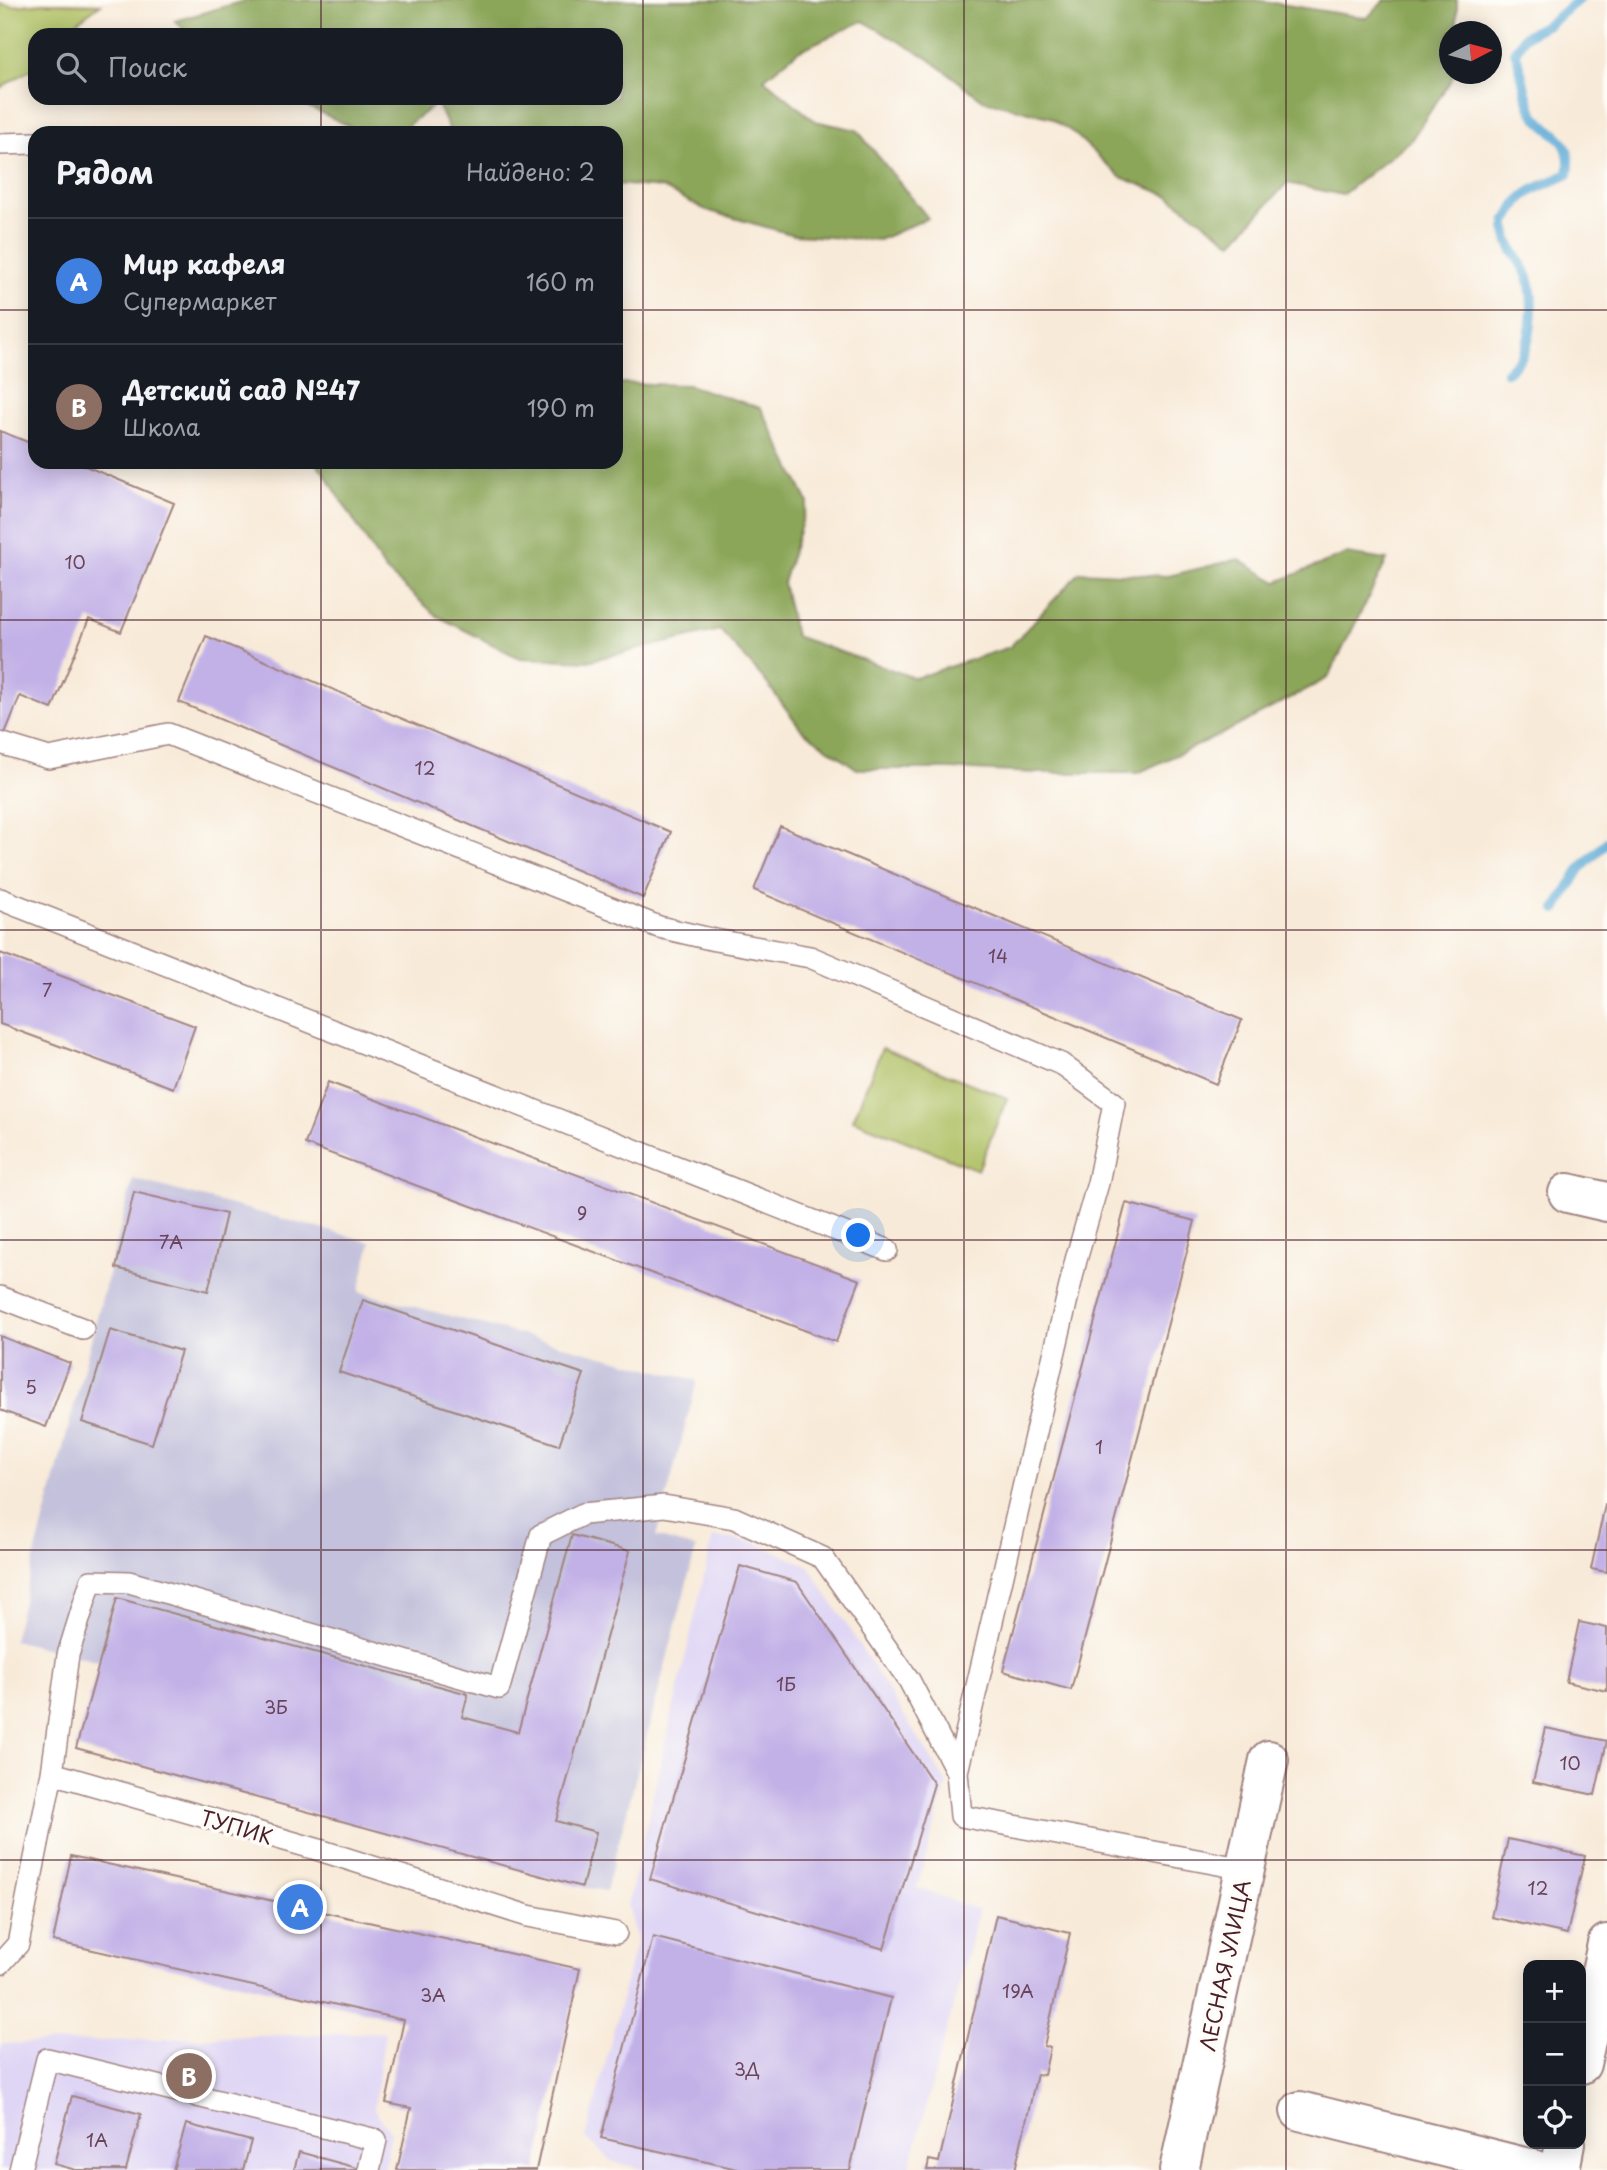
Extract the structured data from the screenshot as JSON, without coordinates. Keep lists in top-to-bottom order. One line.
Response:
{"streets":{"street":["ЛЕСНАЯ УЛИЦА"],"lane":["ТУПИК"]},"house_numbers":["10","12","14","7","9","7А","5","1","1Б","3Б","10","12","19А","3А","3Д","1А"],"north":"right","page":{"search":"Поиск","heading":["Рядом","Найдено: 2"],"list":[{"mark":"A","name":"Мир кафеля","note":"Супермаркет","value":"160 m"},{"mark":"B","name":"Детский сад №47","note":"Школа","value":"190 m"}],"pins":["A","B"],"map_buttons":["+","−"]}}
